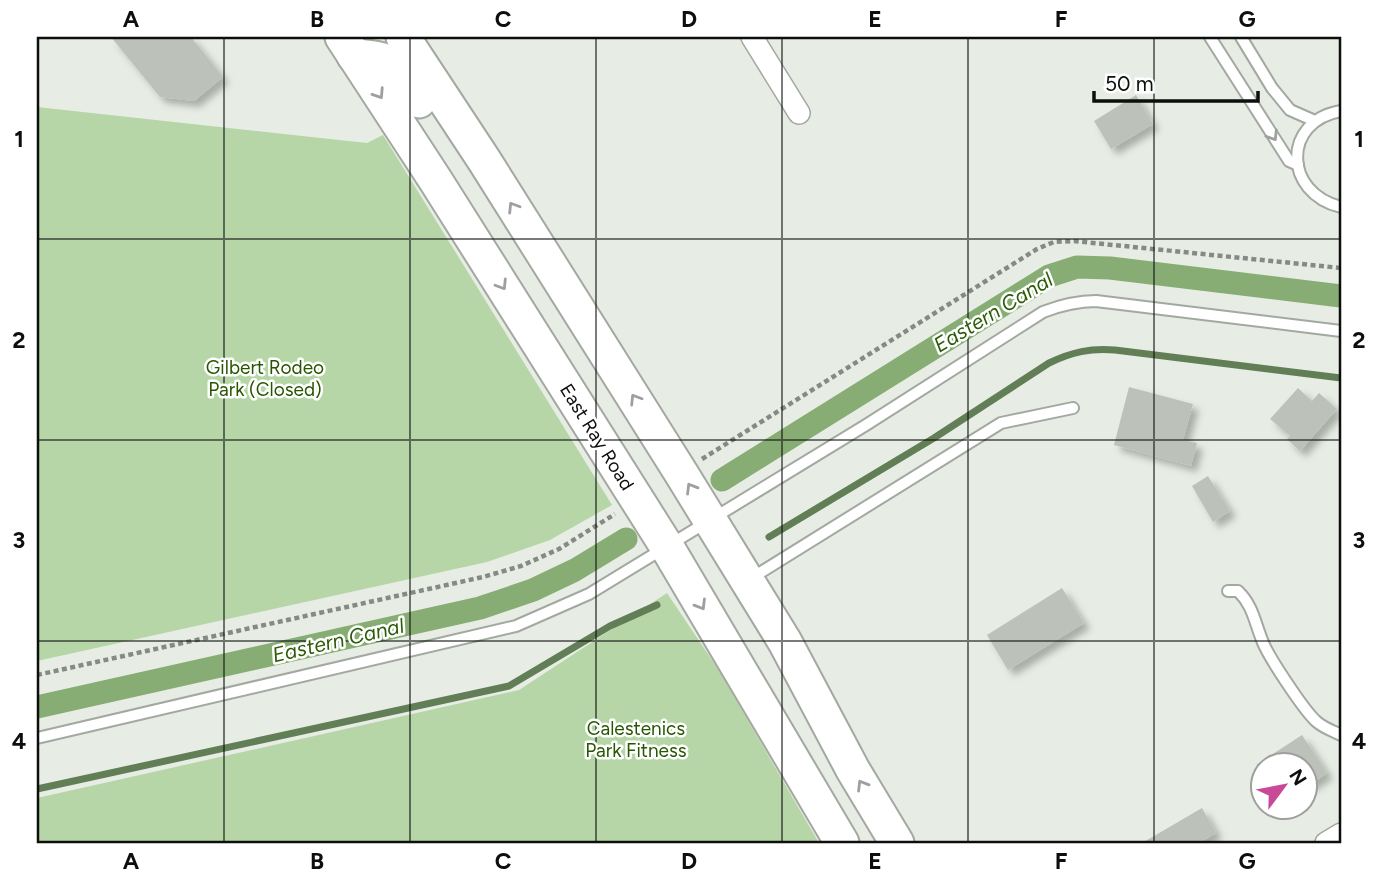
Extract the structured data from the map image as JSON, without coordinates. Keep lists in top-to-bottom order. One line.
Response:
{"streets":{"main road":["East Ray Road"]},"water":["Eastern Canal"],"parks":["Gilbert Rodeo Park (Closed)","Calestenics Park Fitness"],"scale_bar":"50 m","north":"top right","grid":{"columns":["A","B","C","D","E","F","G"],"rows":["1","2","3","4"]}}
